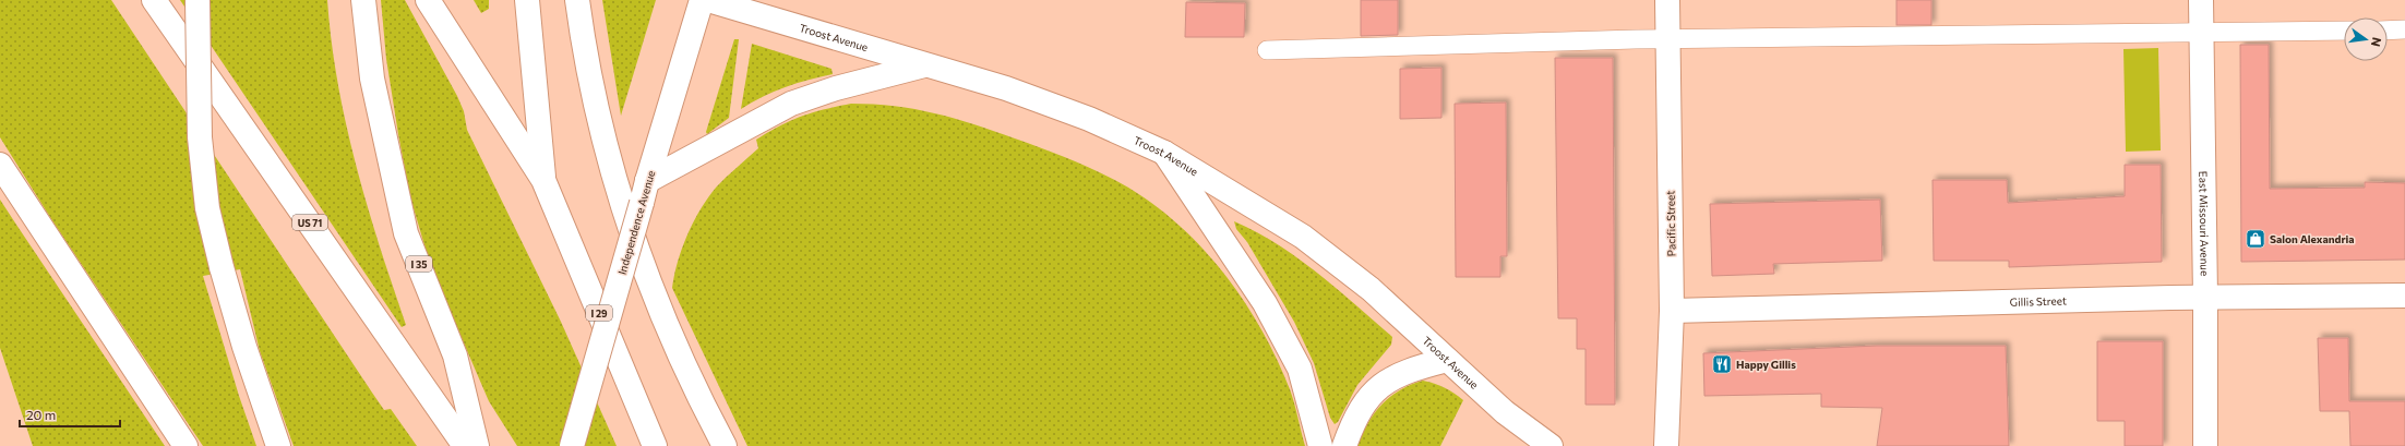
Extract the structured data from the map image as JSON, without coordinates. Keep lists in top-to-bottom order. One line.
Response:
{"streets":{"main road":["Troost Avenue","US 71","Independence Avenue","East Missouri Avenue","Pacific Street","I 35","Gillis Street","I 29"]},"crossings":[["East Missouri Avenue","Gillis Street"],["Pacific Street","Gillis Street"]],"places":{"shop":["Salon Alexandria"],"restaurant":["Happy Gillis"]},"scale_bar":"20 m","north":"right"}
